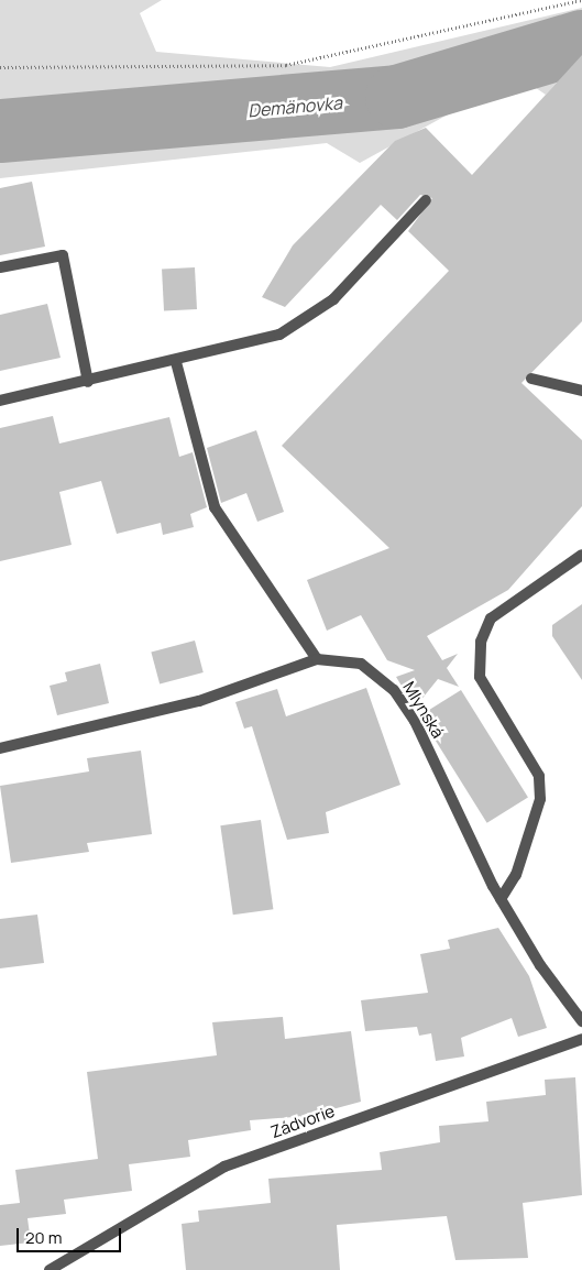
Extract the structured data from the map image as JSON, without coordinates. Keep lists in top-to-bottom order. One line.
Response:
{"streets":{"street":["Mlynská","Zádvorie"]},"water":["Demänovka"],"scale_bar":"20 m"}
